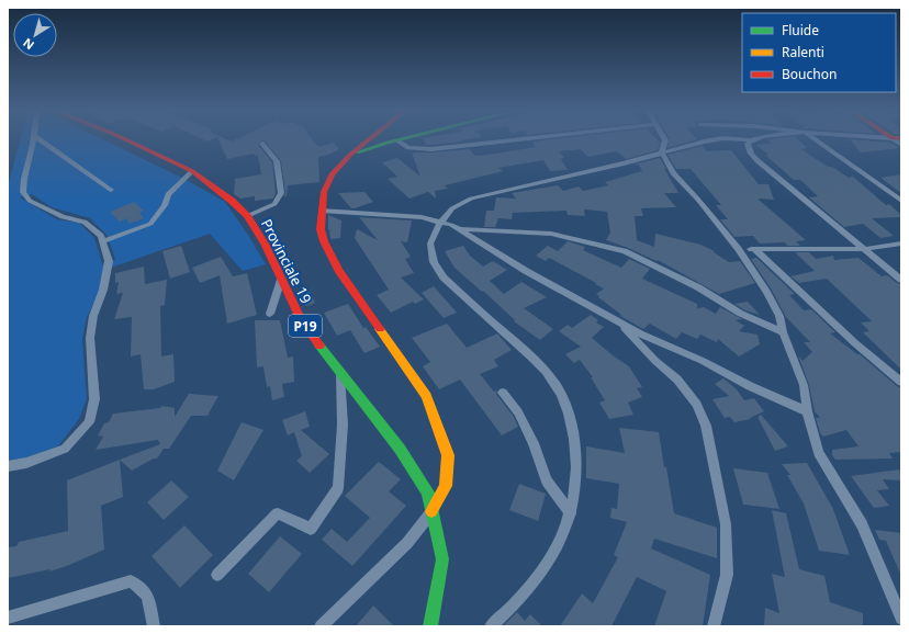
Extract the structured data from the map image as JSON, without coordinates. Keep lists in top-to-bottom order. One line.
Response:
{"streets":{"street":["Provinciale 19","P19"]},"legend":["Fluide","Ralenti","Bouchon"],"north":"bottom left"}
